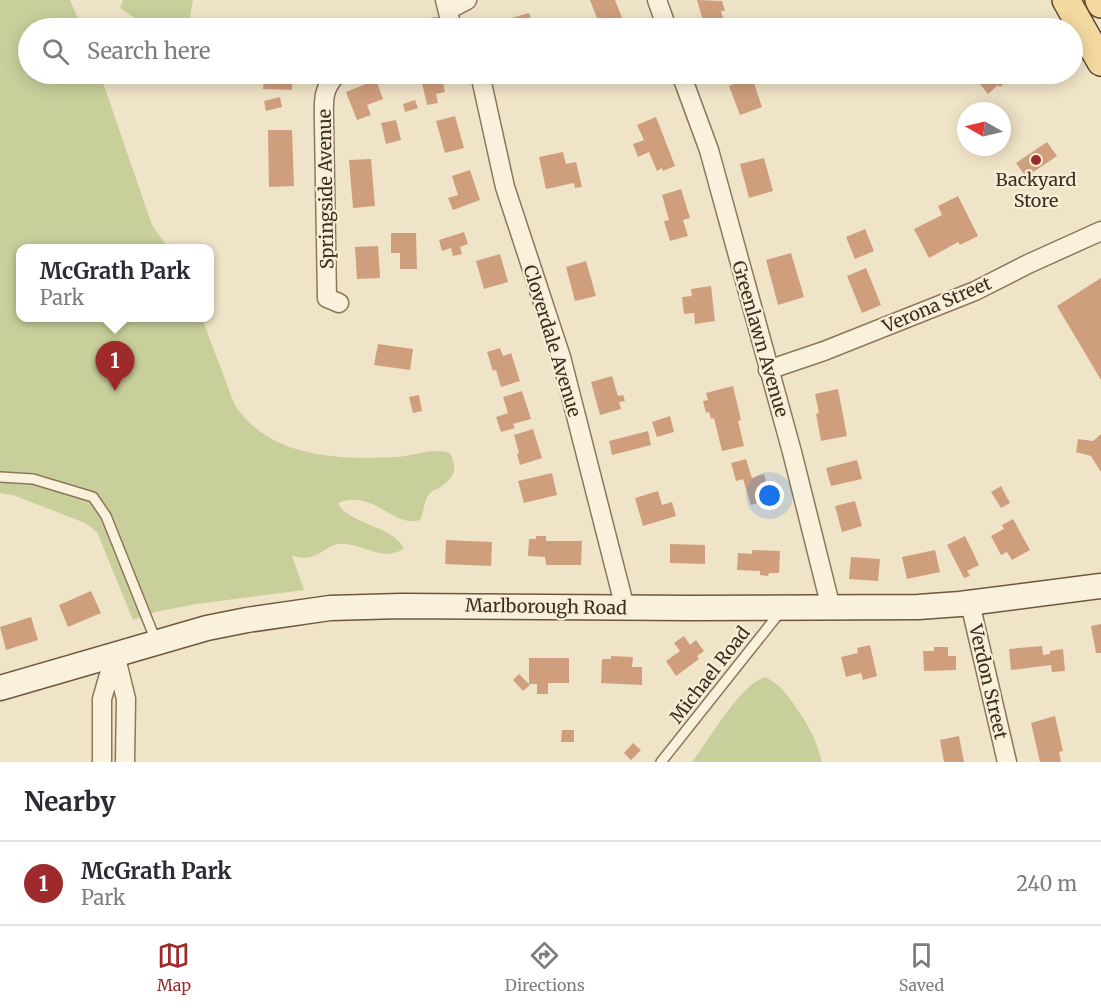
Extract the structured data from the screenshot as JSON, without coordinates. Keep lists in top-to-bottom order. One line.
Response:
{"streets":{"street":["Springside Avenue","Verona Street","Greenlawn Avenue","Cloverdale Avenue","Marlborough Road","Verdon Street"],"lane":["Michael Road"]},"crossings":[["Verona Street","Greenlawn Avenue"],["Greenlawn Avenue","Marlborough Road"],["Cloverdale Avenue","Marlborough Road"],["Marlborough Road","Michael Road"],["Marlborough Road","Verdon Street"]],"places":["Backyard Store"],"north":"left","page":{"search":"Search here","popup":["McGrath Park","Park"],"pins":"1","heading":"Nearby","list":[{"mark":"1","name":"McGrath Park","note":"Park","value":"240 m"}],"nav":["Map","Directions","Saved"]}}
